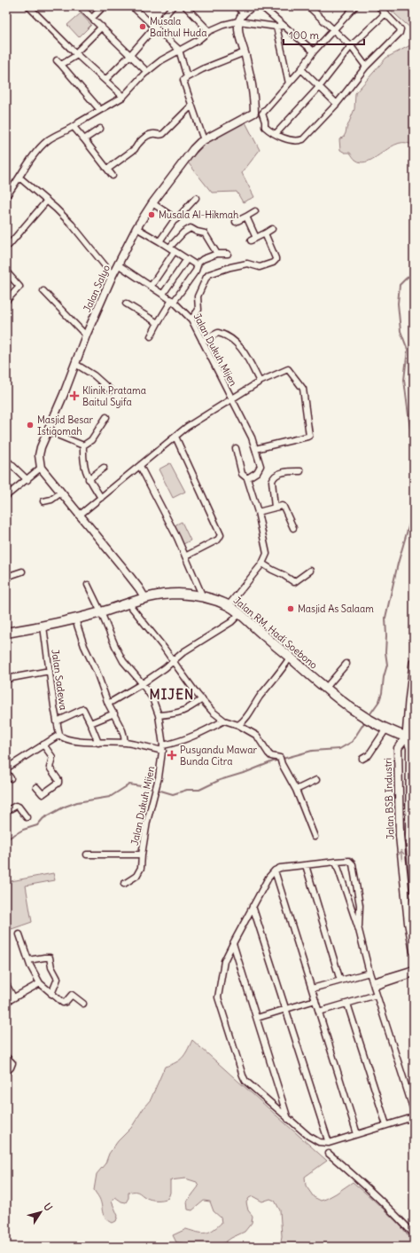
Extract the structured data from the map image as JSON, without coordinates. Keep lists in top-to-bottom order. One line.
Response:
{"streets":{"main road":["Jalan RM. Hadi Soebono"],"street":["Jalan Salyo","Jalan Dukuh Mijen","Jalan Sadewa","Jalan BSB Industri"]},"crossings":[["Jalan Salyo","Jalan Dukuh Mijen"],["Jalan Dukuh Mijen","Jalan RM. Hadi Soebono"],["Jalan RM. Hadi Soebono","Jalan Sadewa"],["Jalan RM. Hadi Soebono","Jalan BSB Industri"]],"districts":["MIJEN"],"places":{"other":["Musala Baithul Huda","Musala Al-Hikmah","Masjid Besar Istiqomah","Masjid As Salaam"],"health":["Klinik Pratama Baitul Syifa","Pusyandu Mawar Bunda Citra"]},"scale_bar":"100 m","north":"top right"}
